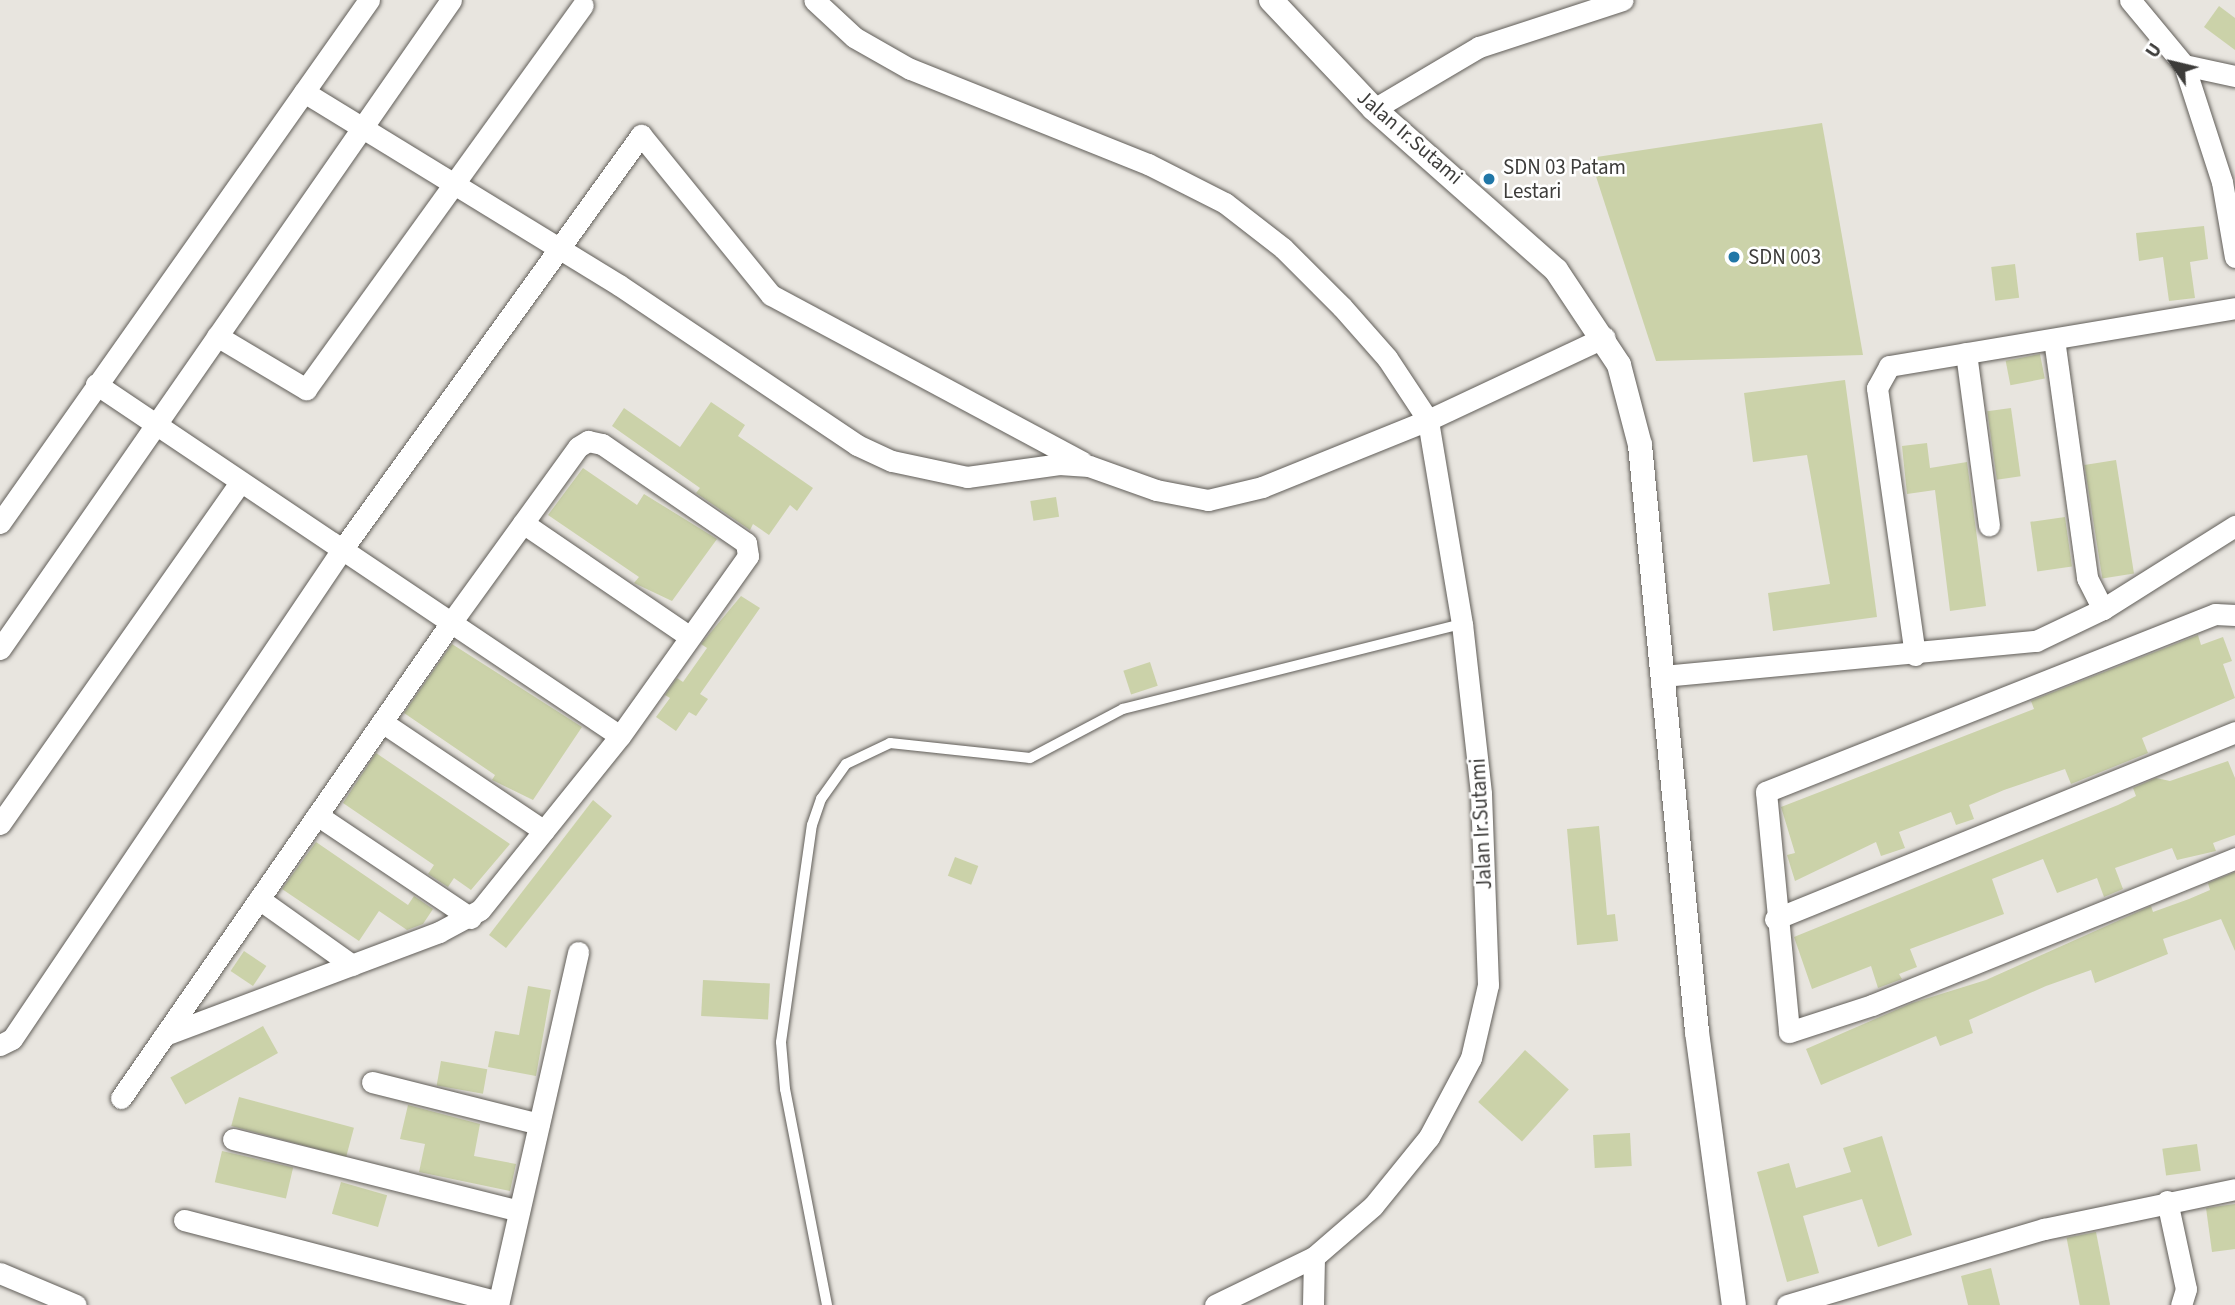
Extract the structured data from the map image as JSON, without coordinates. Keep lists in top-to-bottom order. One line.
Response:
{"streets":{"street":["Jalan Ir.Sutami"]},"places":["SDN 03 Patam Lestari","SDN 003"],"north":"top left"}
